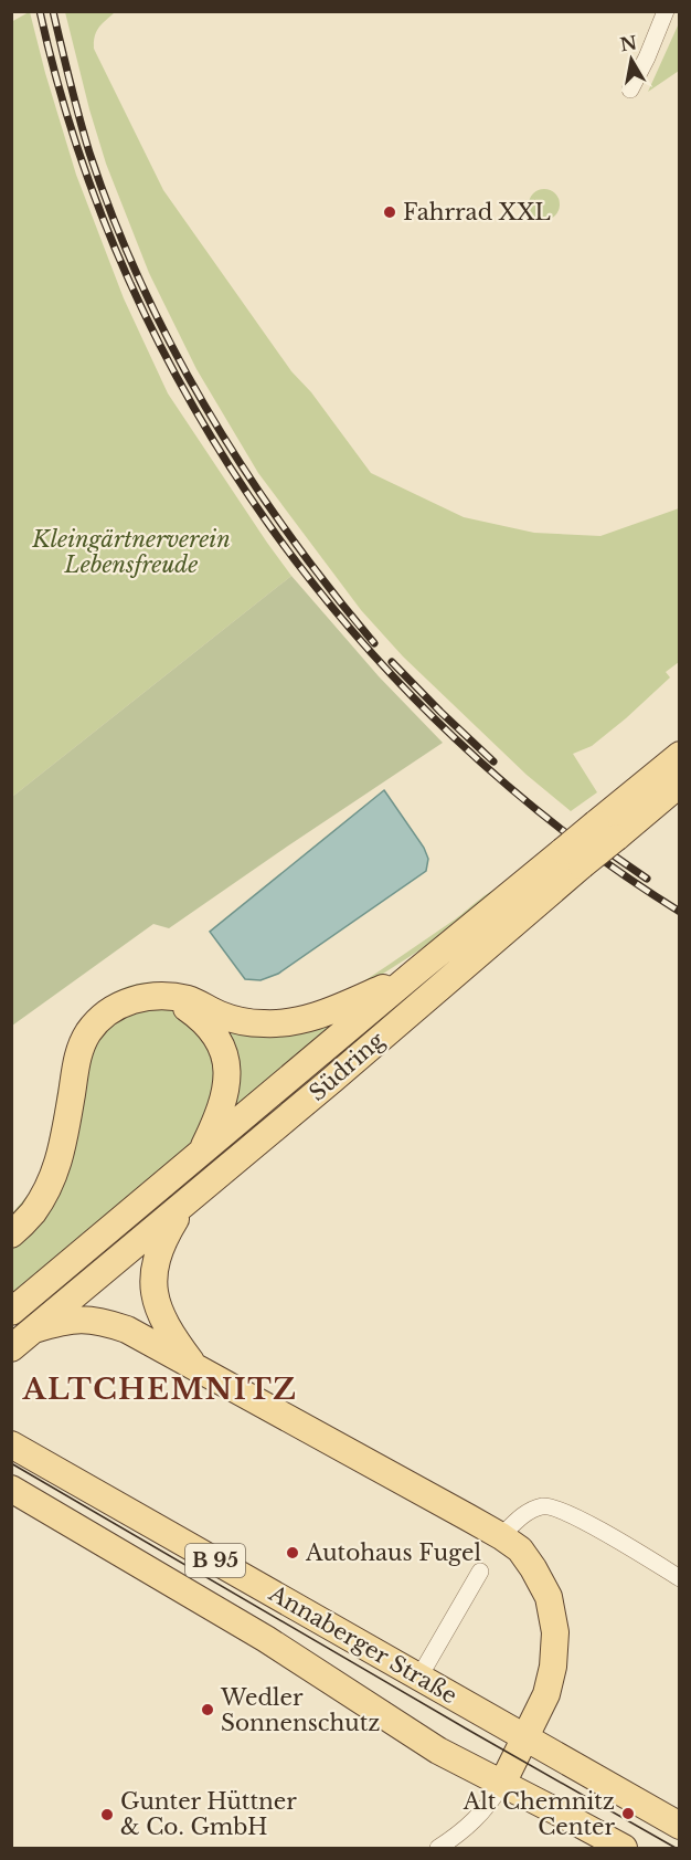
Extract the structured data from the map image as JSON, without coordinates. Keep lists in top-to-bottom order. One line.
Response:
{"streets":{"main road":["Südring","B 95","Annaberger Straße"]},"districts":["ALTCHEMNITZ"],"parks":["Kleingärtnerverein Lebensfreude"],"places":["Fahrrad XXL","Autohaus Fugel","Wedler Sonnenschutz","Alt Chemnitz Center","Gunter Hüttner & Co. GmbH"],"north":"top"}
